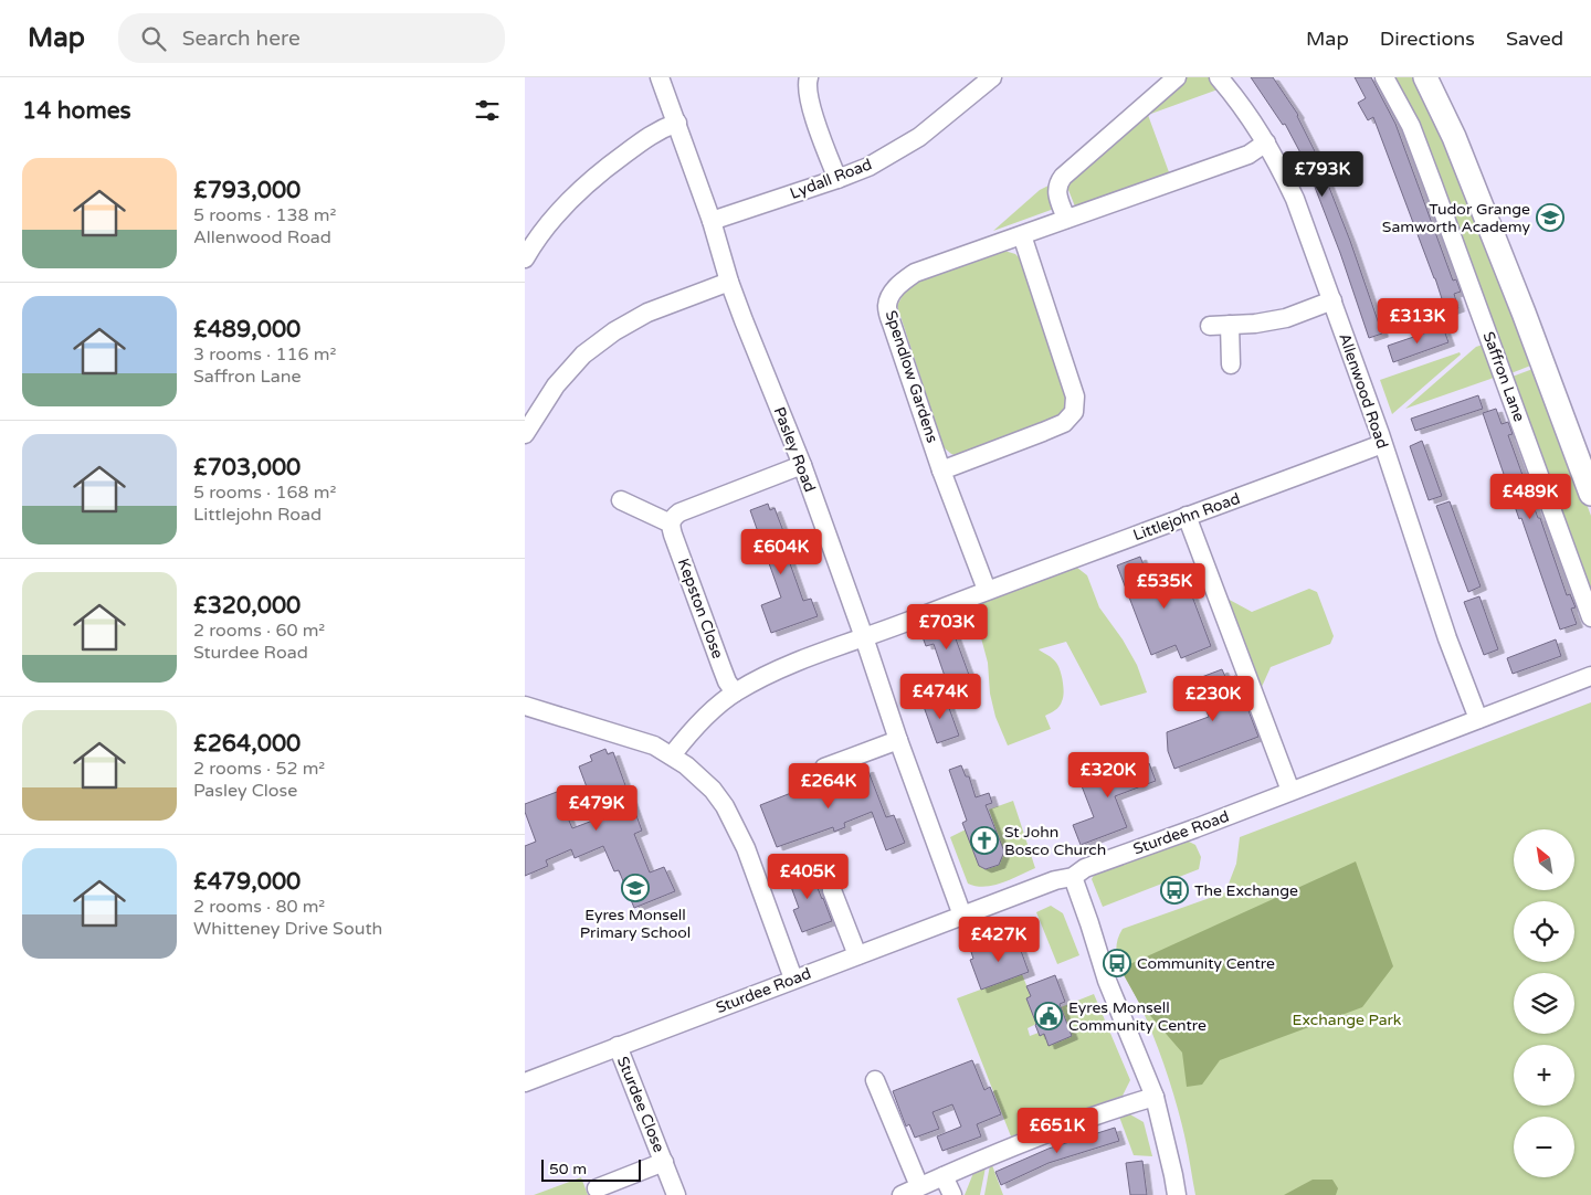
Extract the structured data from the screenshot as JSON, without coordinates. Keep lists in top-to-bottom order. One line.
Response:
{"streets":{"street":["Lydall Road","Spendlow Gardens","Saffron Lane","Allenwood Road","Pasley Road","Littlejohn Road","Kepston Close","Sturdee Road","Sturdee Close"]},"crossings":[["Lydall Road","Pasley Road"],["Spendlow Gardens","Allenwood Road"],["Spendlow Gardens","Littlejohn Road"],["Allenwood Road","Littlejohn Road"],["Allenwood Road","Sturdee Road"],["Pasley Road","Littlejohn Road"],["Pasley Road","Sturdee Road"],["Littlejohn Road","Kepston Close"],["Sturdee Road","Sturdee Close"]],"parks":["Exchange Park"],"places":{"school or university":["Tudor Grange Samworth Academy","Eyres Monsell Primary School"],"church":["St John Bosco Church"],"bus stop":["The Exchange","Community Centre"],"public building":["Eyres Monsell Community Centre"]},"scale_bar":"50 m","north":"top left","page":{"header":"Map","search":"Search here","nav":["Map","Directions","Saved"],"heading":"14 homes","list":[{"name":"£793,000","note":"5 rooms · 138 m² · Allenwood Road"},{"name":"£489,000","note":"3 rooms · 116 m² · Saffron Lane"},{"name":"£703,000","note":"5 rooms · 168 m² · Littlejohn Road"},{"name":"£320,000","note":"2 rooms · 60 m² · Sturdee Road"},{"name":"£264,000","note":"2 rooms · 52 m² · Pasley Close"},{"name":"£479,000","note":"2 rooms · 80 m² · Whitteney Drive South"}],"price":["£793K","£313K","£489K","£604K","£535K","£703K","£474K","£230K","£320K","£264K","£479K","£405K","£427K","£651K"],"map_buttons":["+","−"],"scale":"50 m"}}
